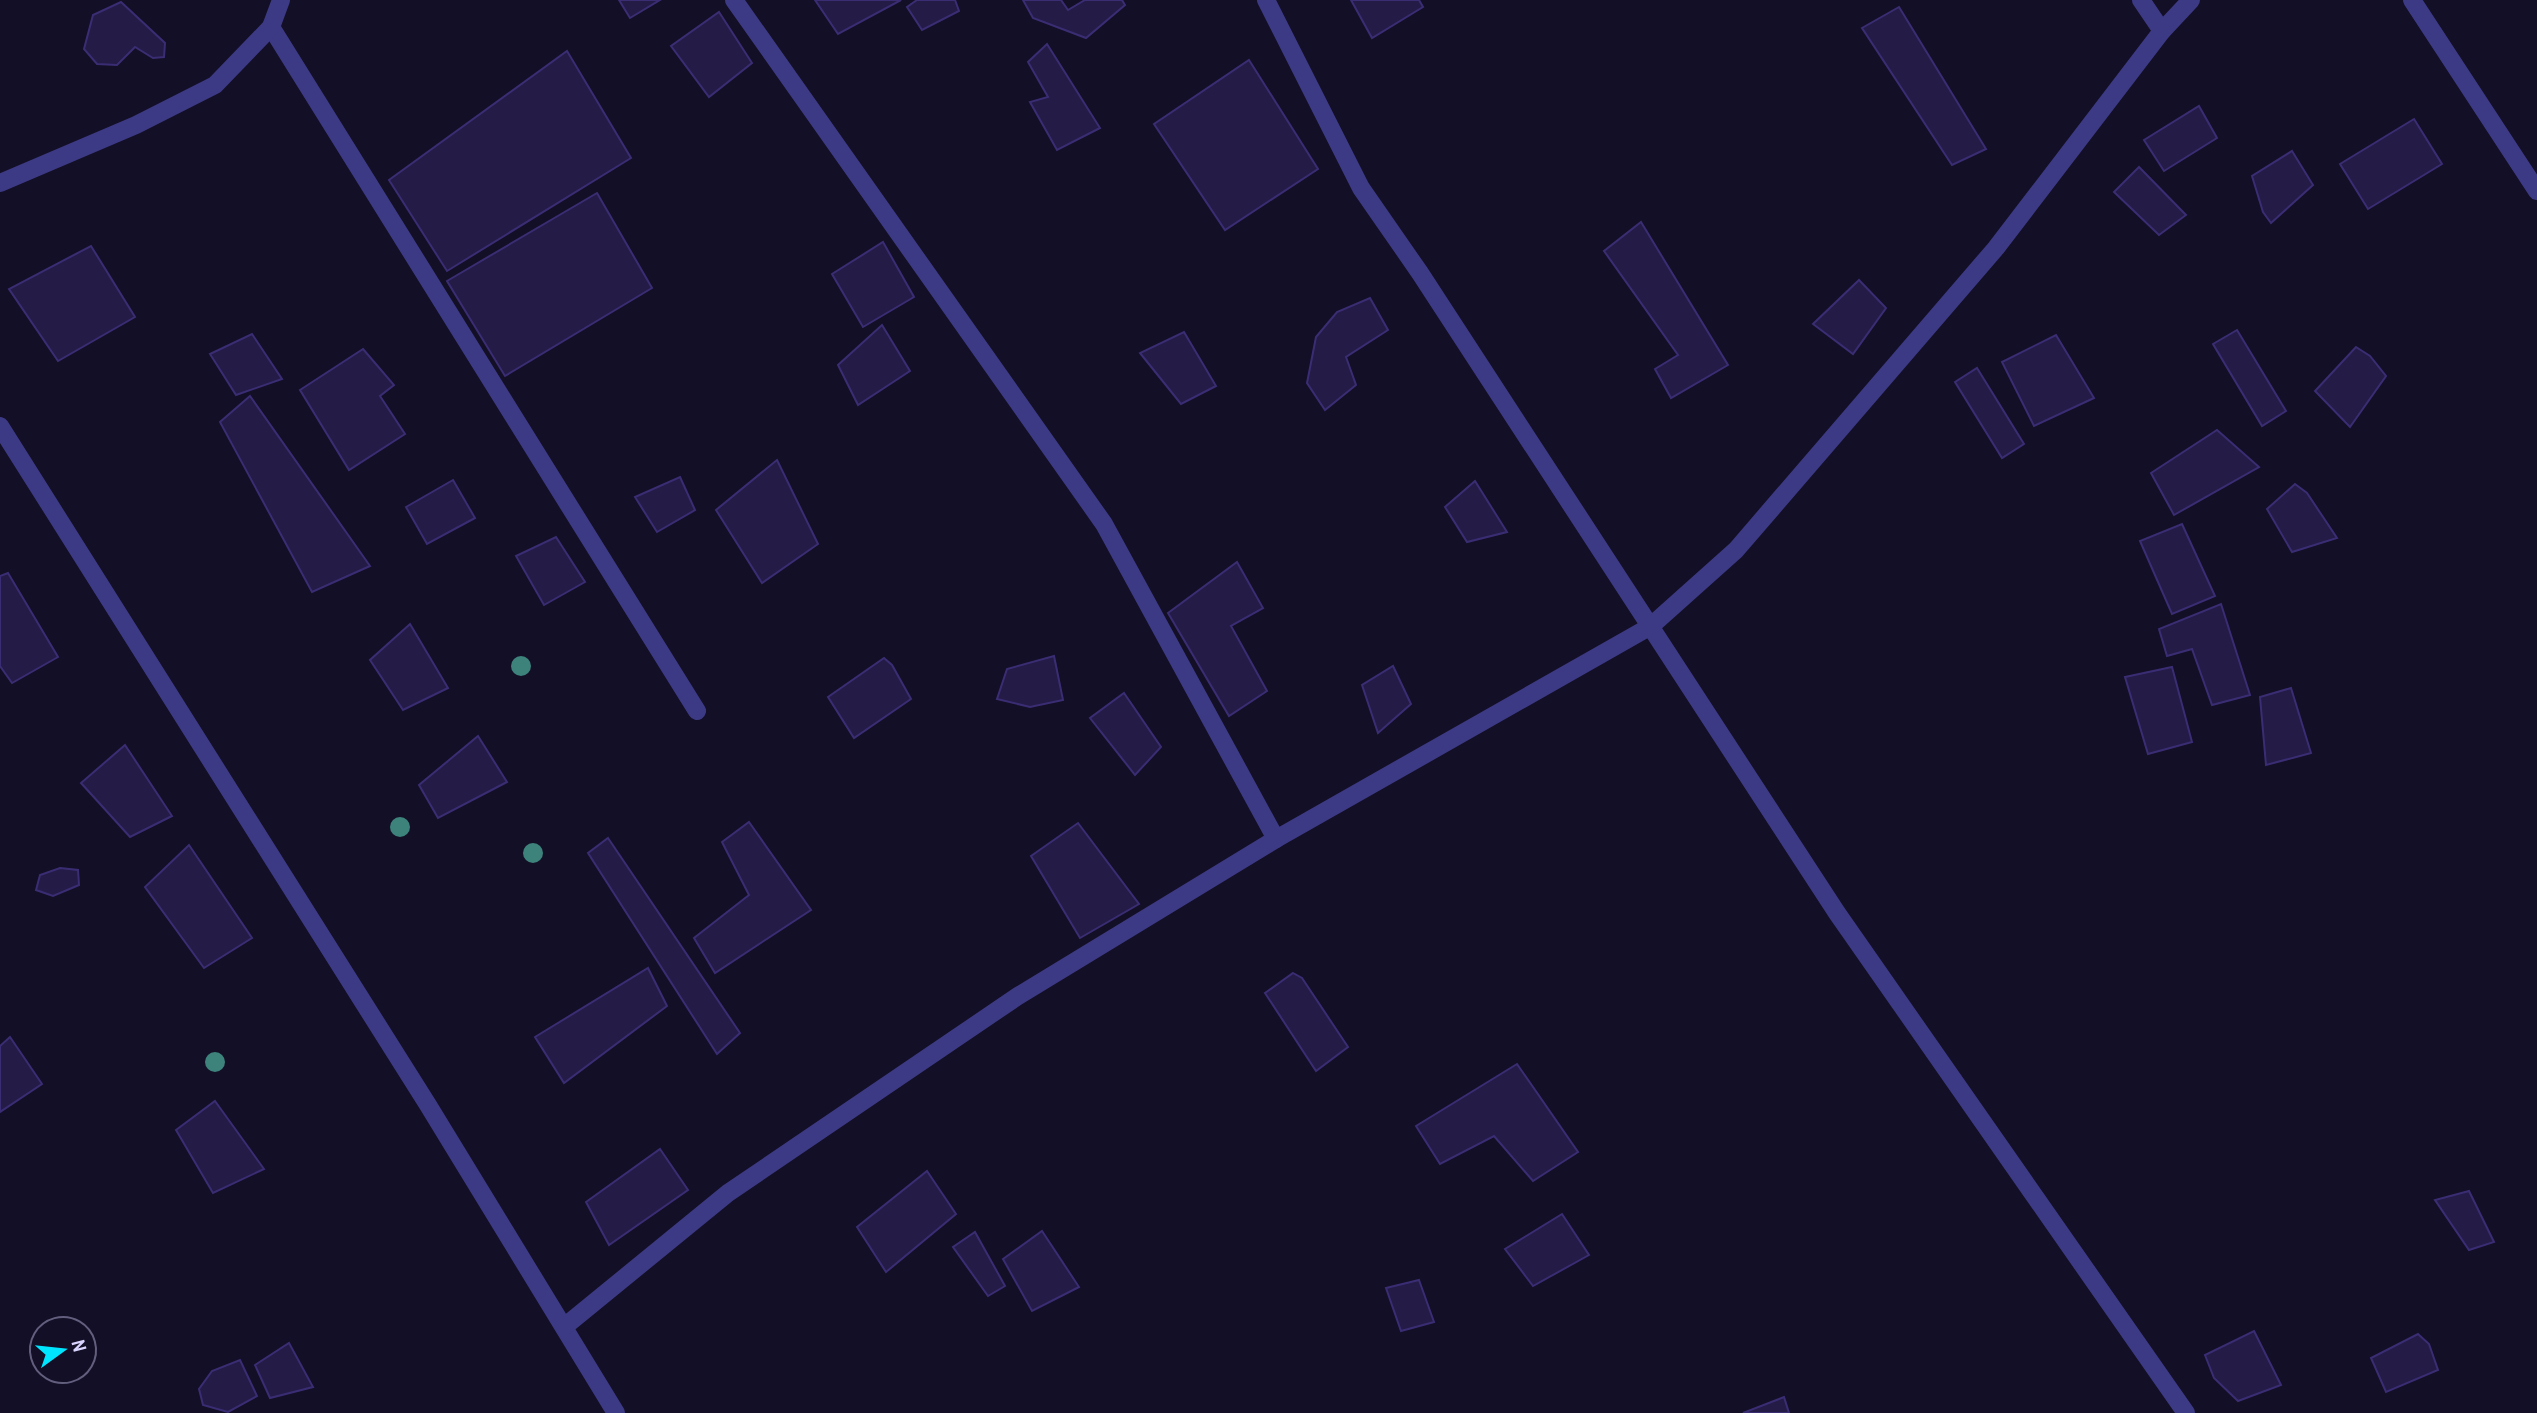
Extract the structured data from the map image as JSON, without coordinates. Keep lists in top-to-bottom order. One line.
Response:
{"north":"right"}
